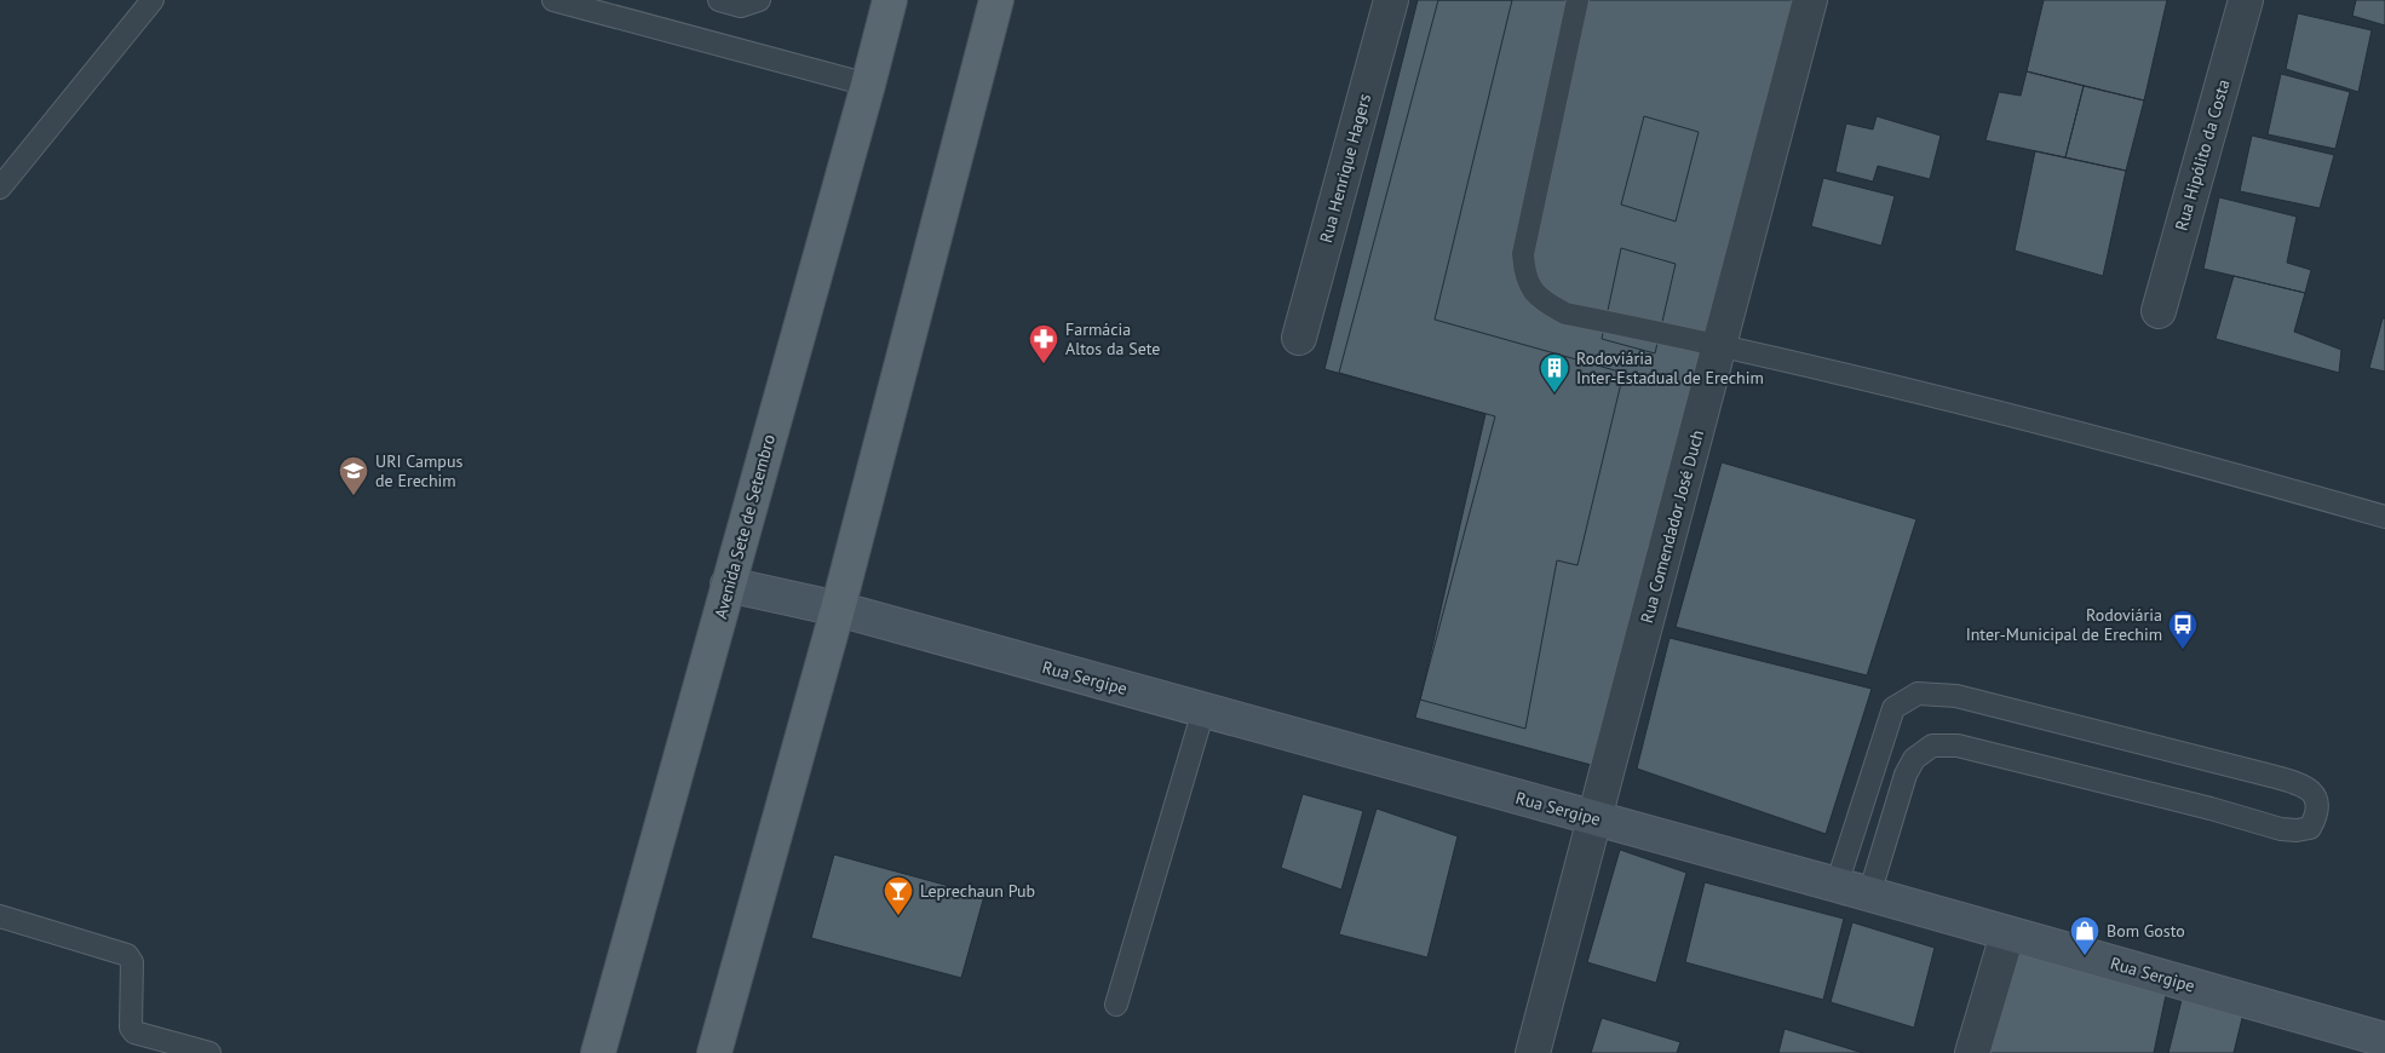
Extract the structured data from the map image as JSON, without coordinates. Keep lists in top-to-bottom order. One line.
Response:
{"streets":{"main road":["Avenida Sete de Setembro","Rua Sergipe"],"street":["Rua Hipólito da Costa","Rua Henrique Hagers","Rua Comendador José Duch"]},"crossings":[["Avenida Sete de Setembro","Rua Sergipe"],["Rua Comendador José Duch","Rua Sergipe"]],"places":{"pharmacy":["Farmácia Altos da Sete"],"building":["Rodoviária Inter-Estadual de Erechim"],"school or university":["URI Campus de Erechim"],"bus stop":["Rodoviária Inter-Municipal de Erechim"],"bar":["Leprechaun Pub"],"shop":["Bom Gosto"]}}
